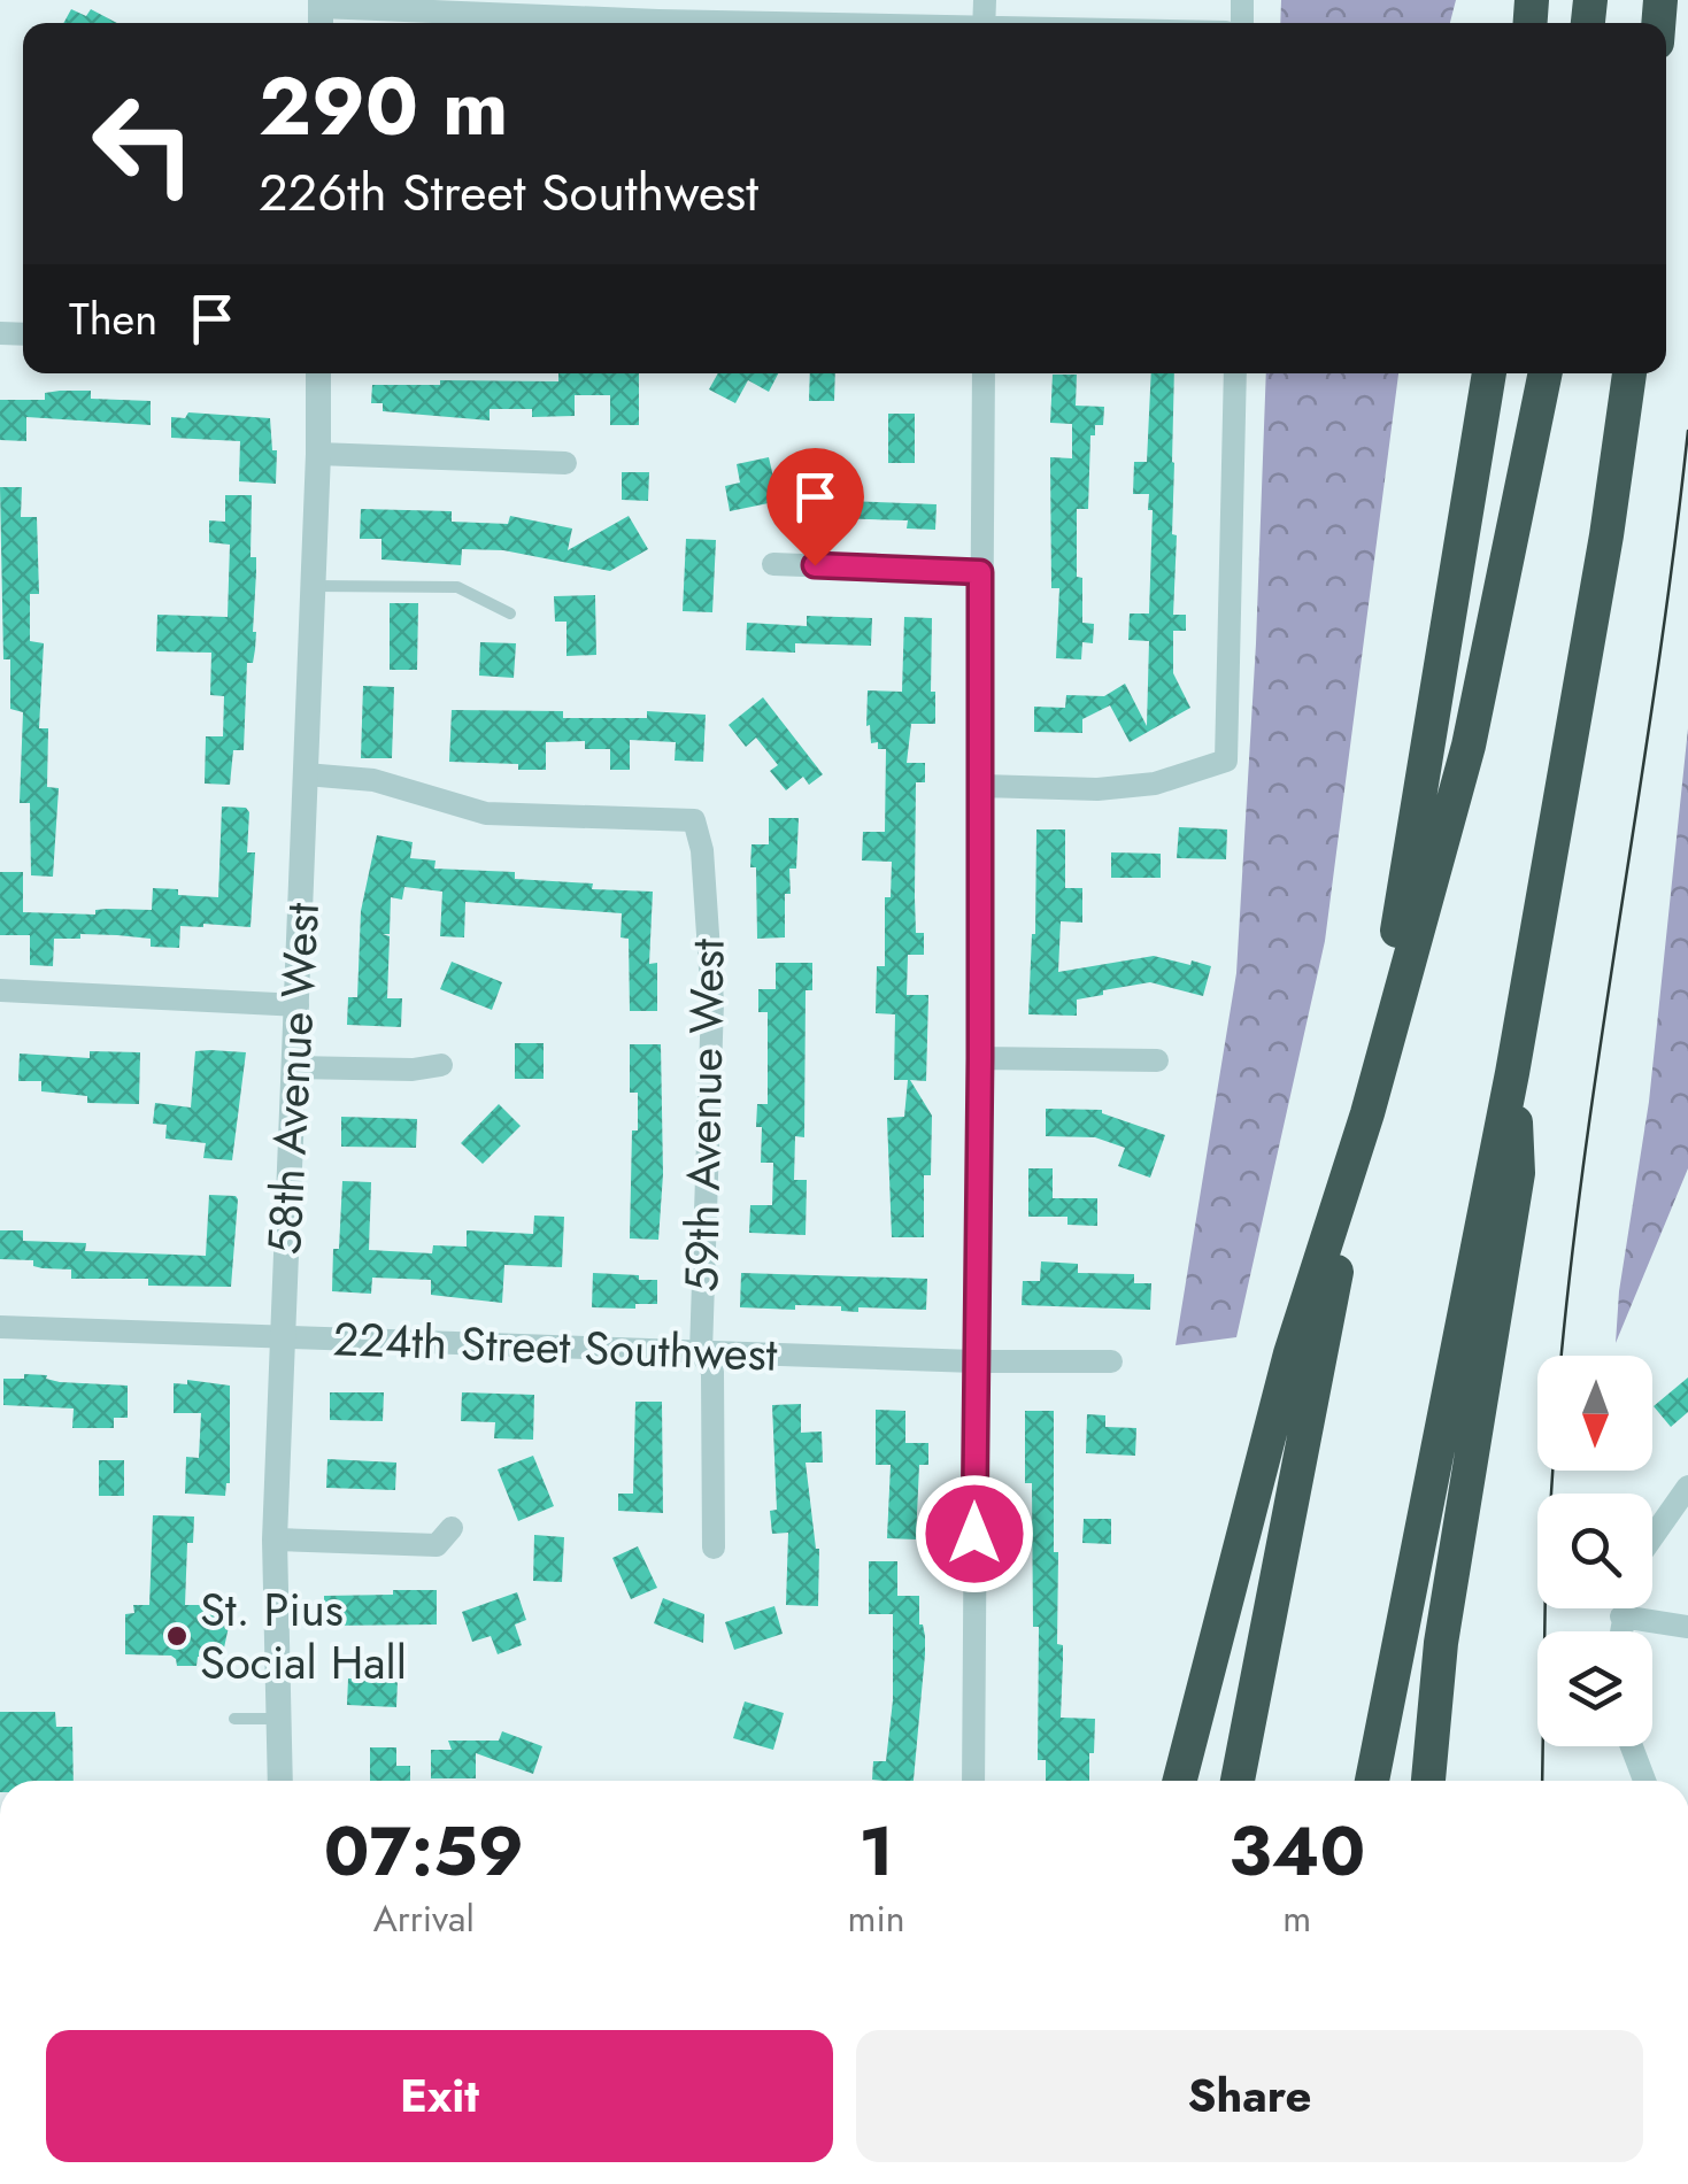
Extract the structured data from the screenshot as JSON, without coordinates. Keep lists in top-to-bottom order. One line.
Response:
{"streets":{"street":["58th Avenue West","59th Avenue West","224th Street Southwest"]},"crossings":[["58th Avenue West","59th Avenue West"],["58th Avenue West","224th Street Southwest"],["59th Avenue West","224th Street Southwest"]],"places":["St. Pius Social Hall"],"north":"bottom","page":{"turn":["290 m","226th Street Southwest"],"then":"Then","eta":["07:59","Arrival","1","min","340","m"],"buttons":["Exit","Share"]}}
